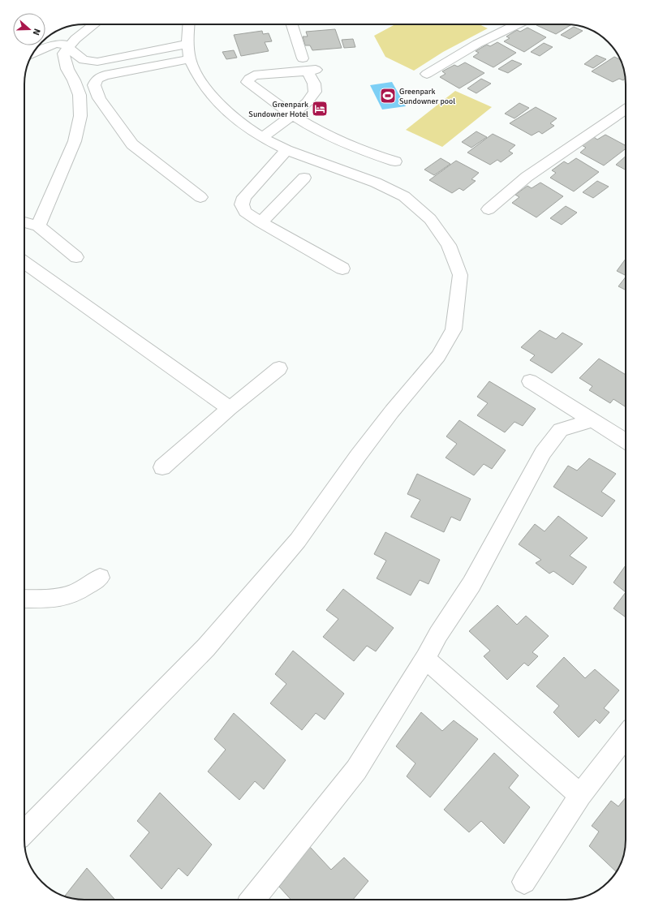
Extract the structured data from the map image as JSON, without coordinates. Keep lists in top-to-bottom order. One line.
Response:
{"places":{"sports":["Greenpark Sundowner pool"],"hotel":["Greenpark Sundowner Hotel"]},"north":"right"}
